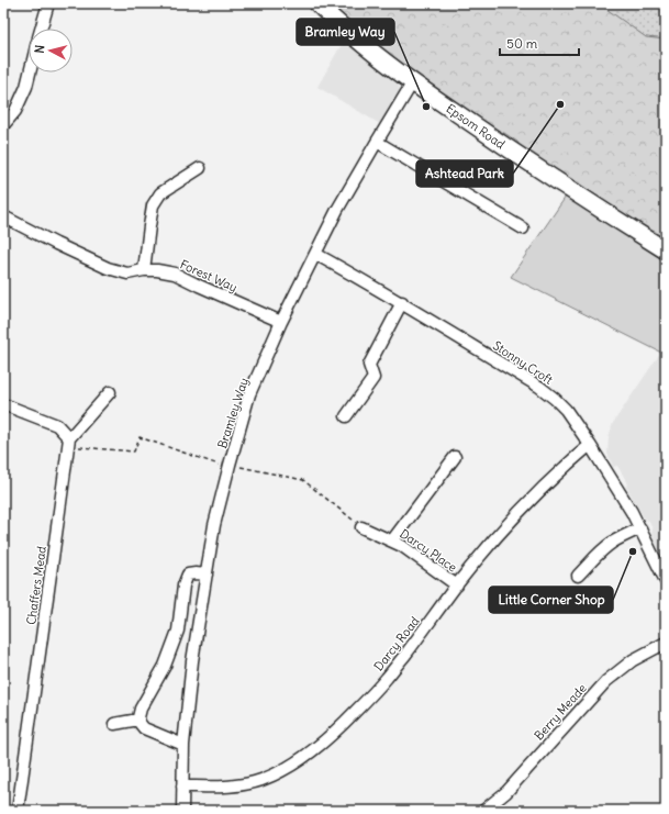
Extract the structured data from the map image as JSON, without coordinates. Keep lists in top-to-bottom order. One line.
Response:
{"streets":{"highway":["Epsom Road"],"street":["Forest Way","Stonny Croft","Bramley Way","Darcy Place","Chaffers Mead","Darcy Road","Berry Meade"]},"crossings":[["Epsom Road","Bramley Way"],["Forest Way","Bramley Way"],["Stonny Croft","Bramley Way"],["Stonny Croft","Darcy Road"],["Bramley Way","Darcy Road"],["Darcy Place","Darcy Road"]],"places":["Ashtead Park","Bramley Way","Little Corner Shop"],"scale_bar":"50 m","north":"left"}
